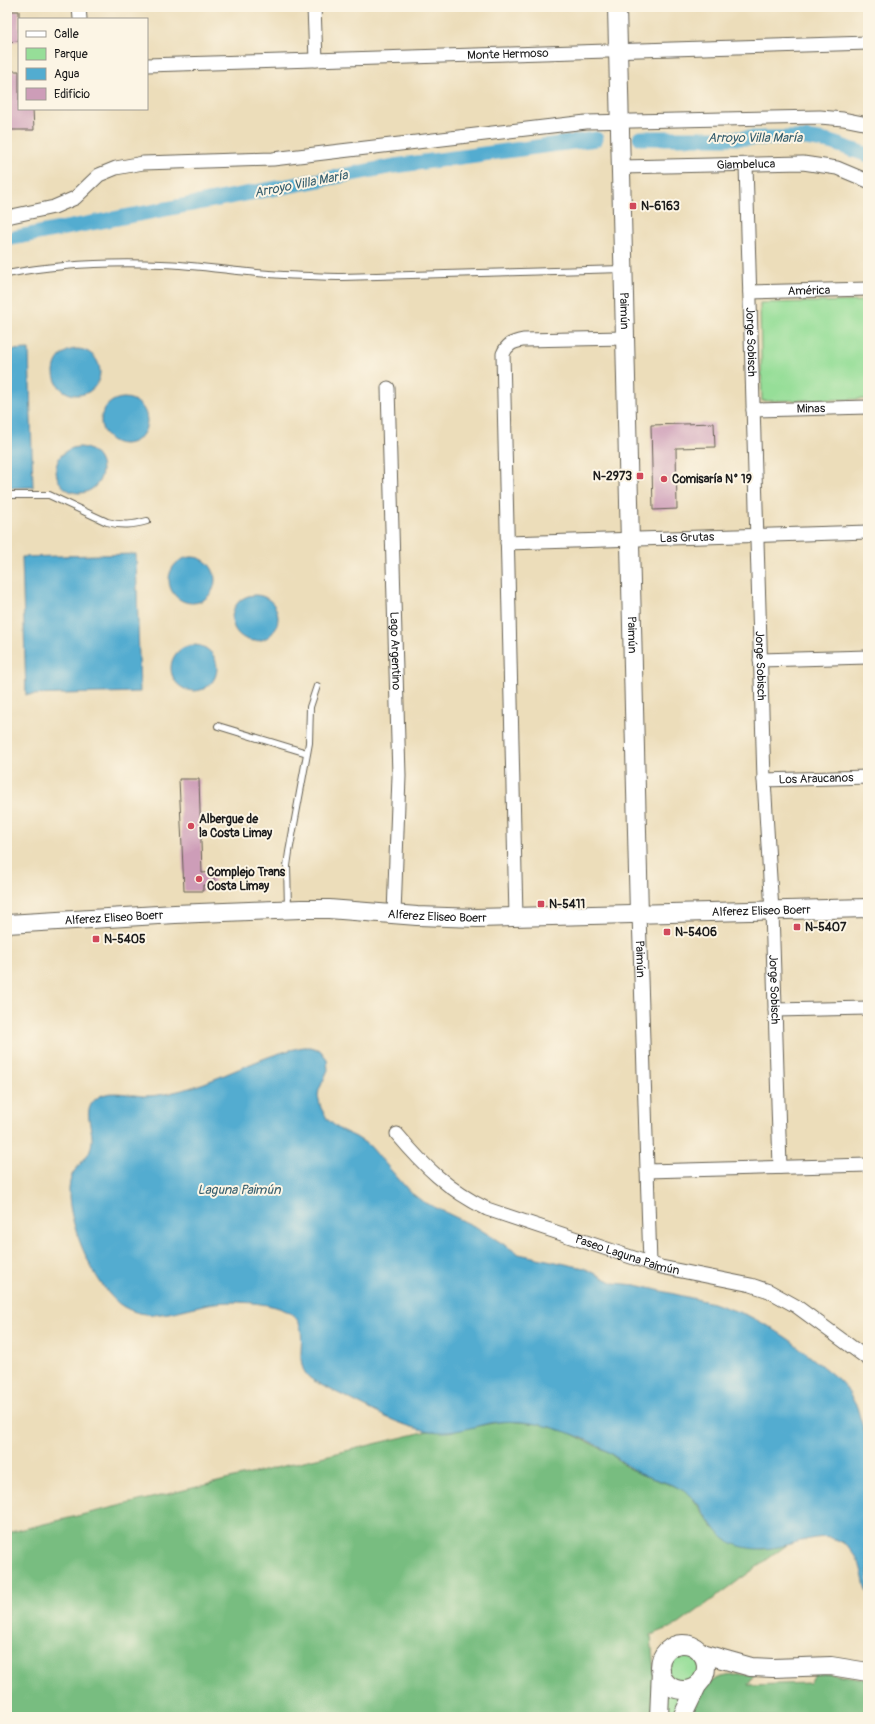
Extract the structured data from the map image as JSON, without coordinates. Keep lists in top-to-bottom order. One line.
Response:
{"streets":{"street":["Monte Hermoso","Giambeluca","América","Paimún","Jorge Sobisch","Minas","Las Grutas","Lago Argentino","Los Araucanos","Alferez Eliseo Boerr","Paseo Laguna Paimún"]},"crossings":[["Monte Hermoso","Paimún"],["Giambeluca","Paimún"],["Giambeluca","Jorge Sobisch"],["América","Jorge Sobisch"],["Paimún","Las Grutas"],["Paimún","Alferez Eliseo Boerr"],["Paimún","Paseo Laguna Paimún"],["Jorge Sobisch","Minas"],["Jorge Sobisch","Las Grutas"],["Jorge Sobisch","Los Araucanos"],["Jorge Sobisch","Alferez Eliseo Boerr"],["Lago Argentino","Alferez Eliseo Boerr"]],"water":["Arroyo Villa María","Laguna Paimún"],"places":{"transit":["N-6163","N-2973","N-5411","N-5407","N-5406","N-5405"],"other":["Comisaría N° 19","Albergue de la Costa Limay","Complejo Trans Costa Limay"]},"legend":["Calle","Parque","Agua","Edificio"]}
